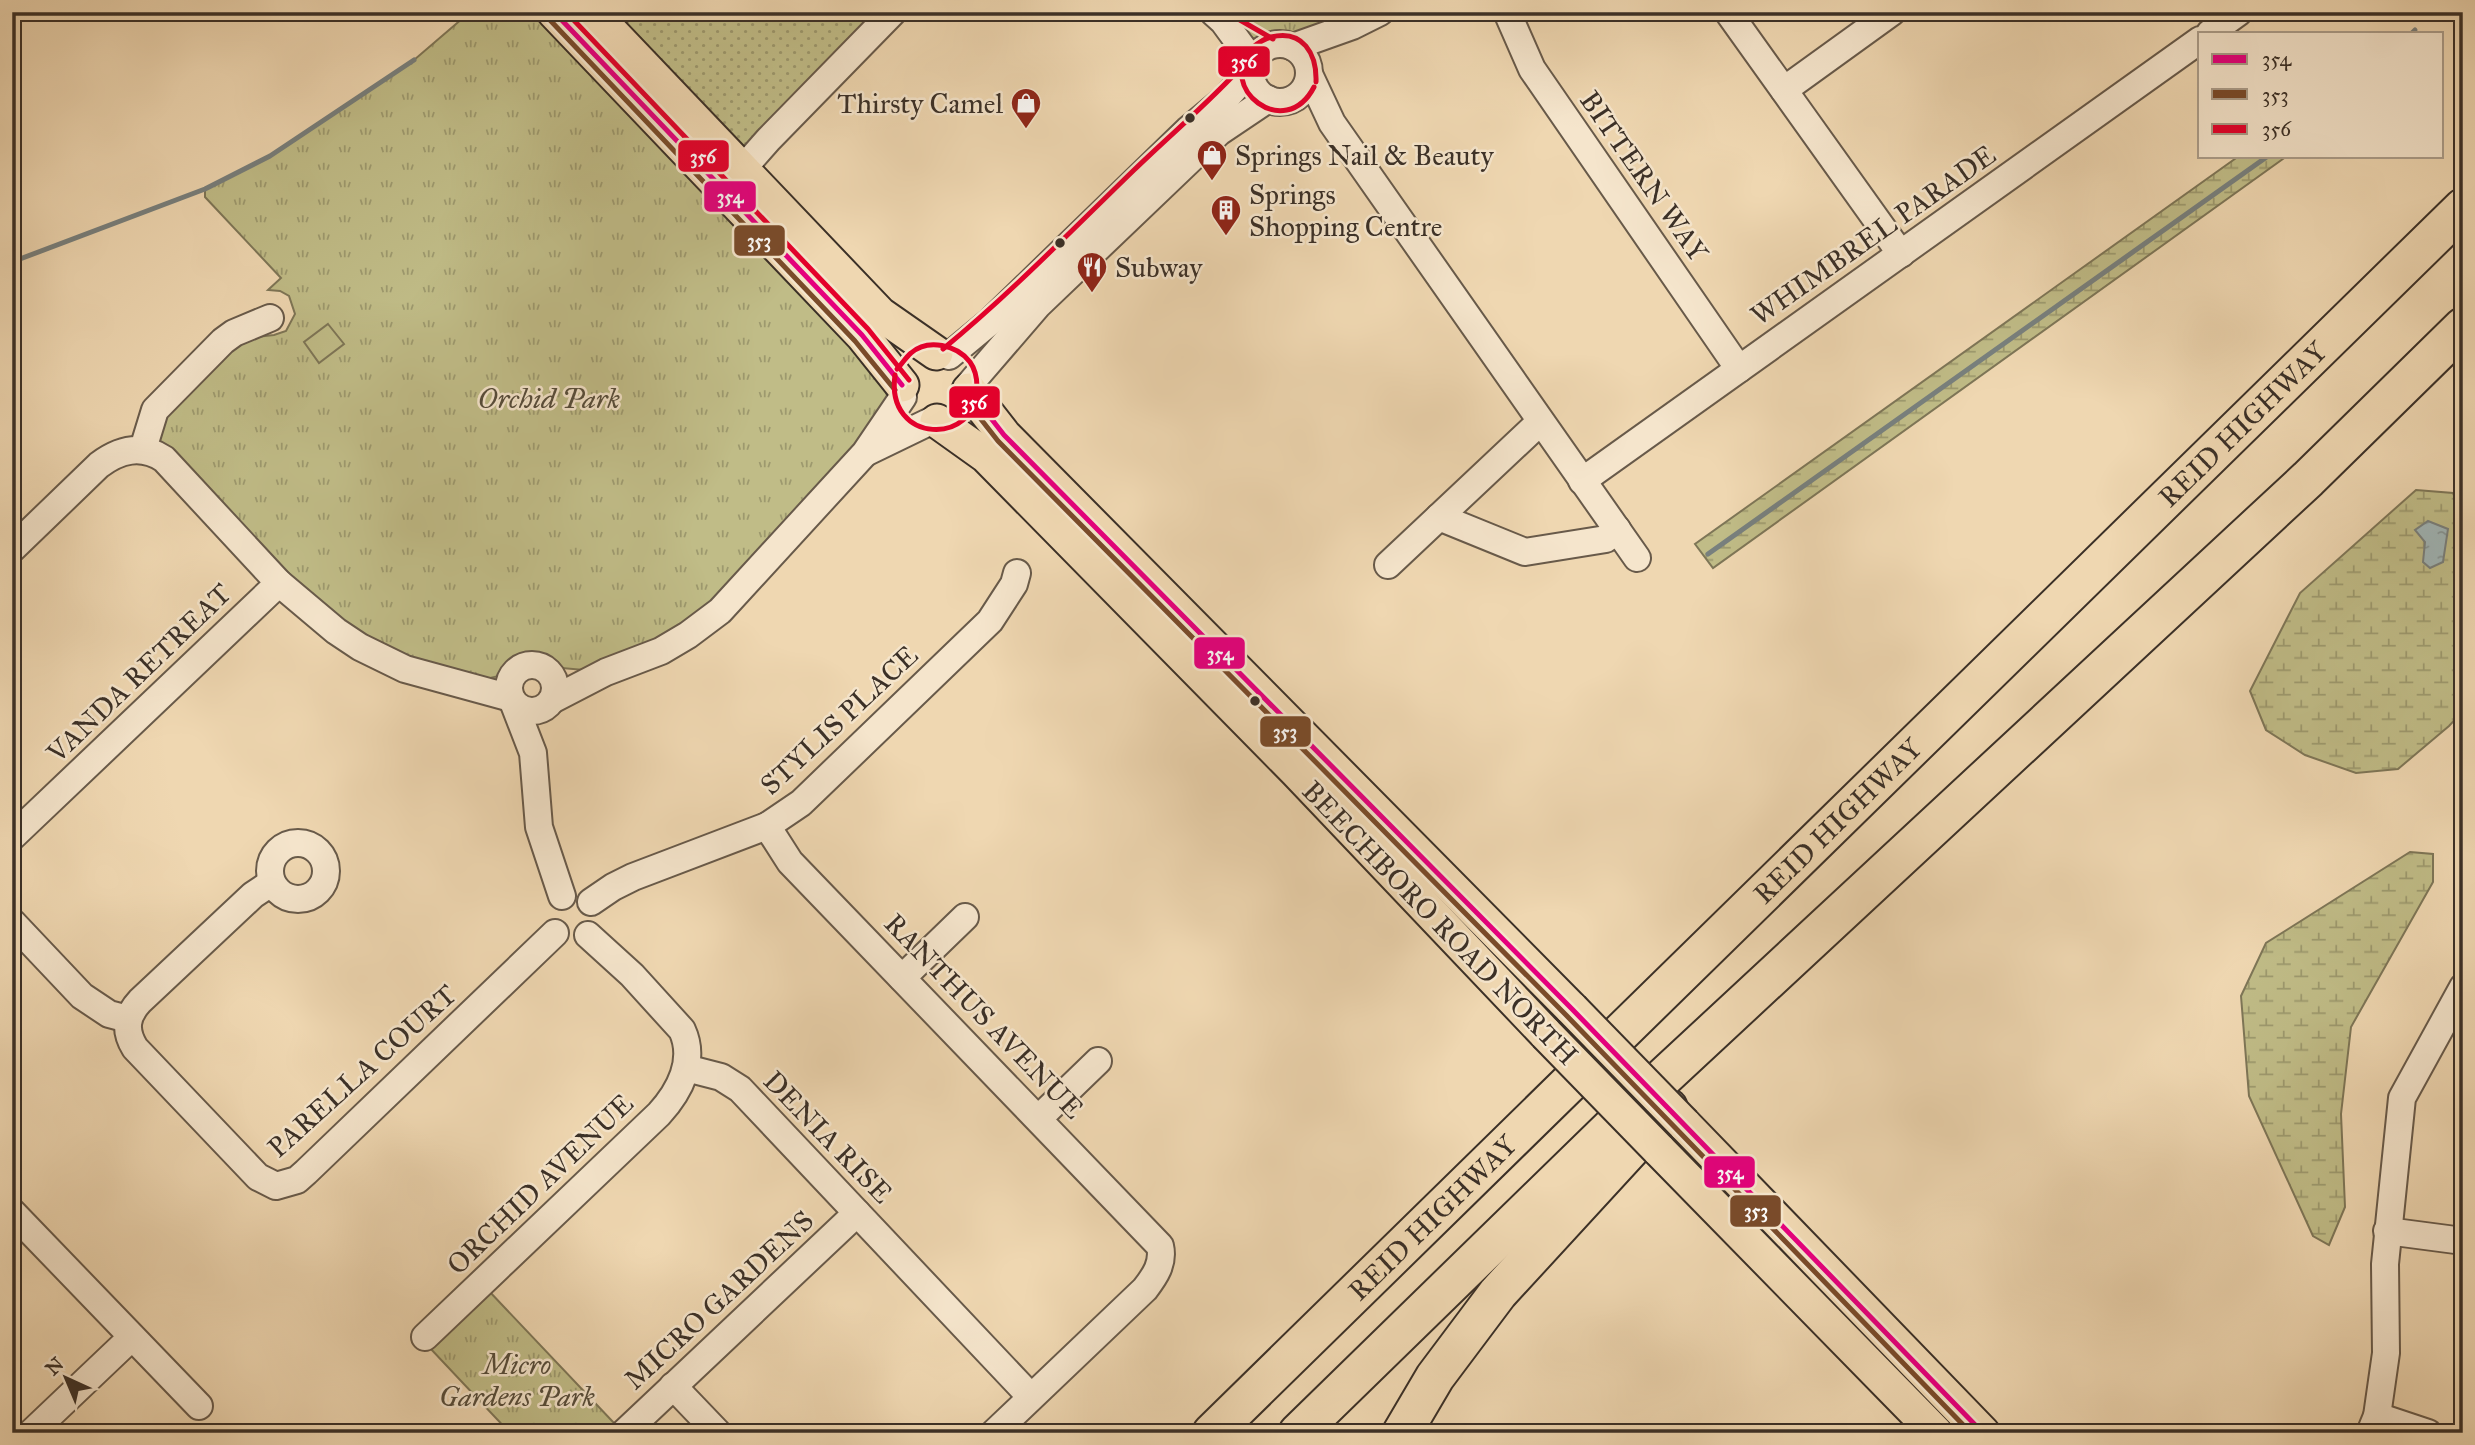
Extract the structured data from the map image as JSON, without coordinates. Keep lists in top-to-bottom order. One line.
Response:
{"streets":{"highway":["REID HIGHWAY"],"main road":["BEECHBORO ROAD NORTH"],"street":["BITTERN WAY","WHIMBREL PARADE","VANDA RETREAT","STYLIS PLACE","RANTHUS AVENUE","PARELLA COURT","DENIA RISE","ORCHID AVENUE","MICRO GARDENS"]},"crossings":[["BITTERN WAY","WHIMBREL PARADE"],["STYLIS PLACE","RANTHUS AVENUE"],["STYLIS PLACE","PARELLA COURT"],["RANTHUS AVENUE","DENIA RISE"],["DENIA RISE","ORCHID AVENUE"],["DENIA RISE","MICRO GARDENS"]],"parks":["Orchid Park","Micro Gardens Park"],"places":{"shop":["Thirsty Camel","Springs Nail & Beauty"],"building":["Springs Shopping Centre"],"restaurant":["Subway"]},"lines":["transit line 354","transit line 356","transit line 353"],"legend":["354","353","356"],"north":"top left"}
